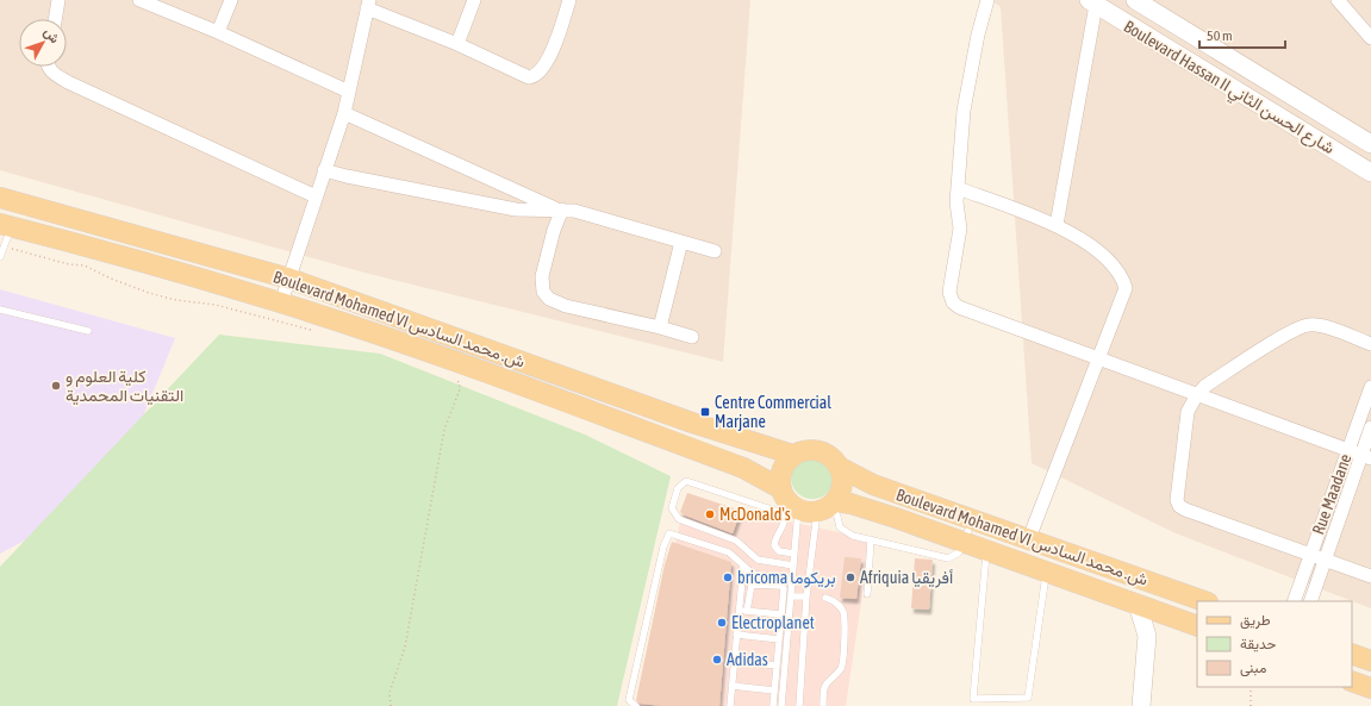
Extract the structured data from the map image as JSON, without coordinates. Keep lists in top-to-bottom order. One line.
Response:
{"streets":{"main road":["Boulevard Hassan II شارع الحسن الثاني","Boulevard Mohamed VI ش. محمد السادس"],"street":["Rue Maadane"]},"places":{"other":["كلية العلوم و التقنيات المحمدية","McDonald's","bricoma بريكوما","Afriquia أفريقيا","Electroplanet","Adidas"],"transit":["Centre Commercial Marjane"]},"legend":["طريق","حديقة","مبنى"],"scale_bar":"50 m","north":"top right"}
